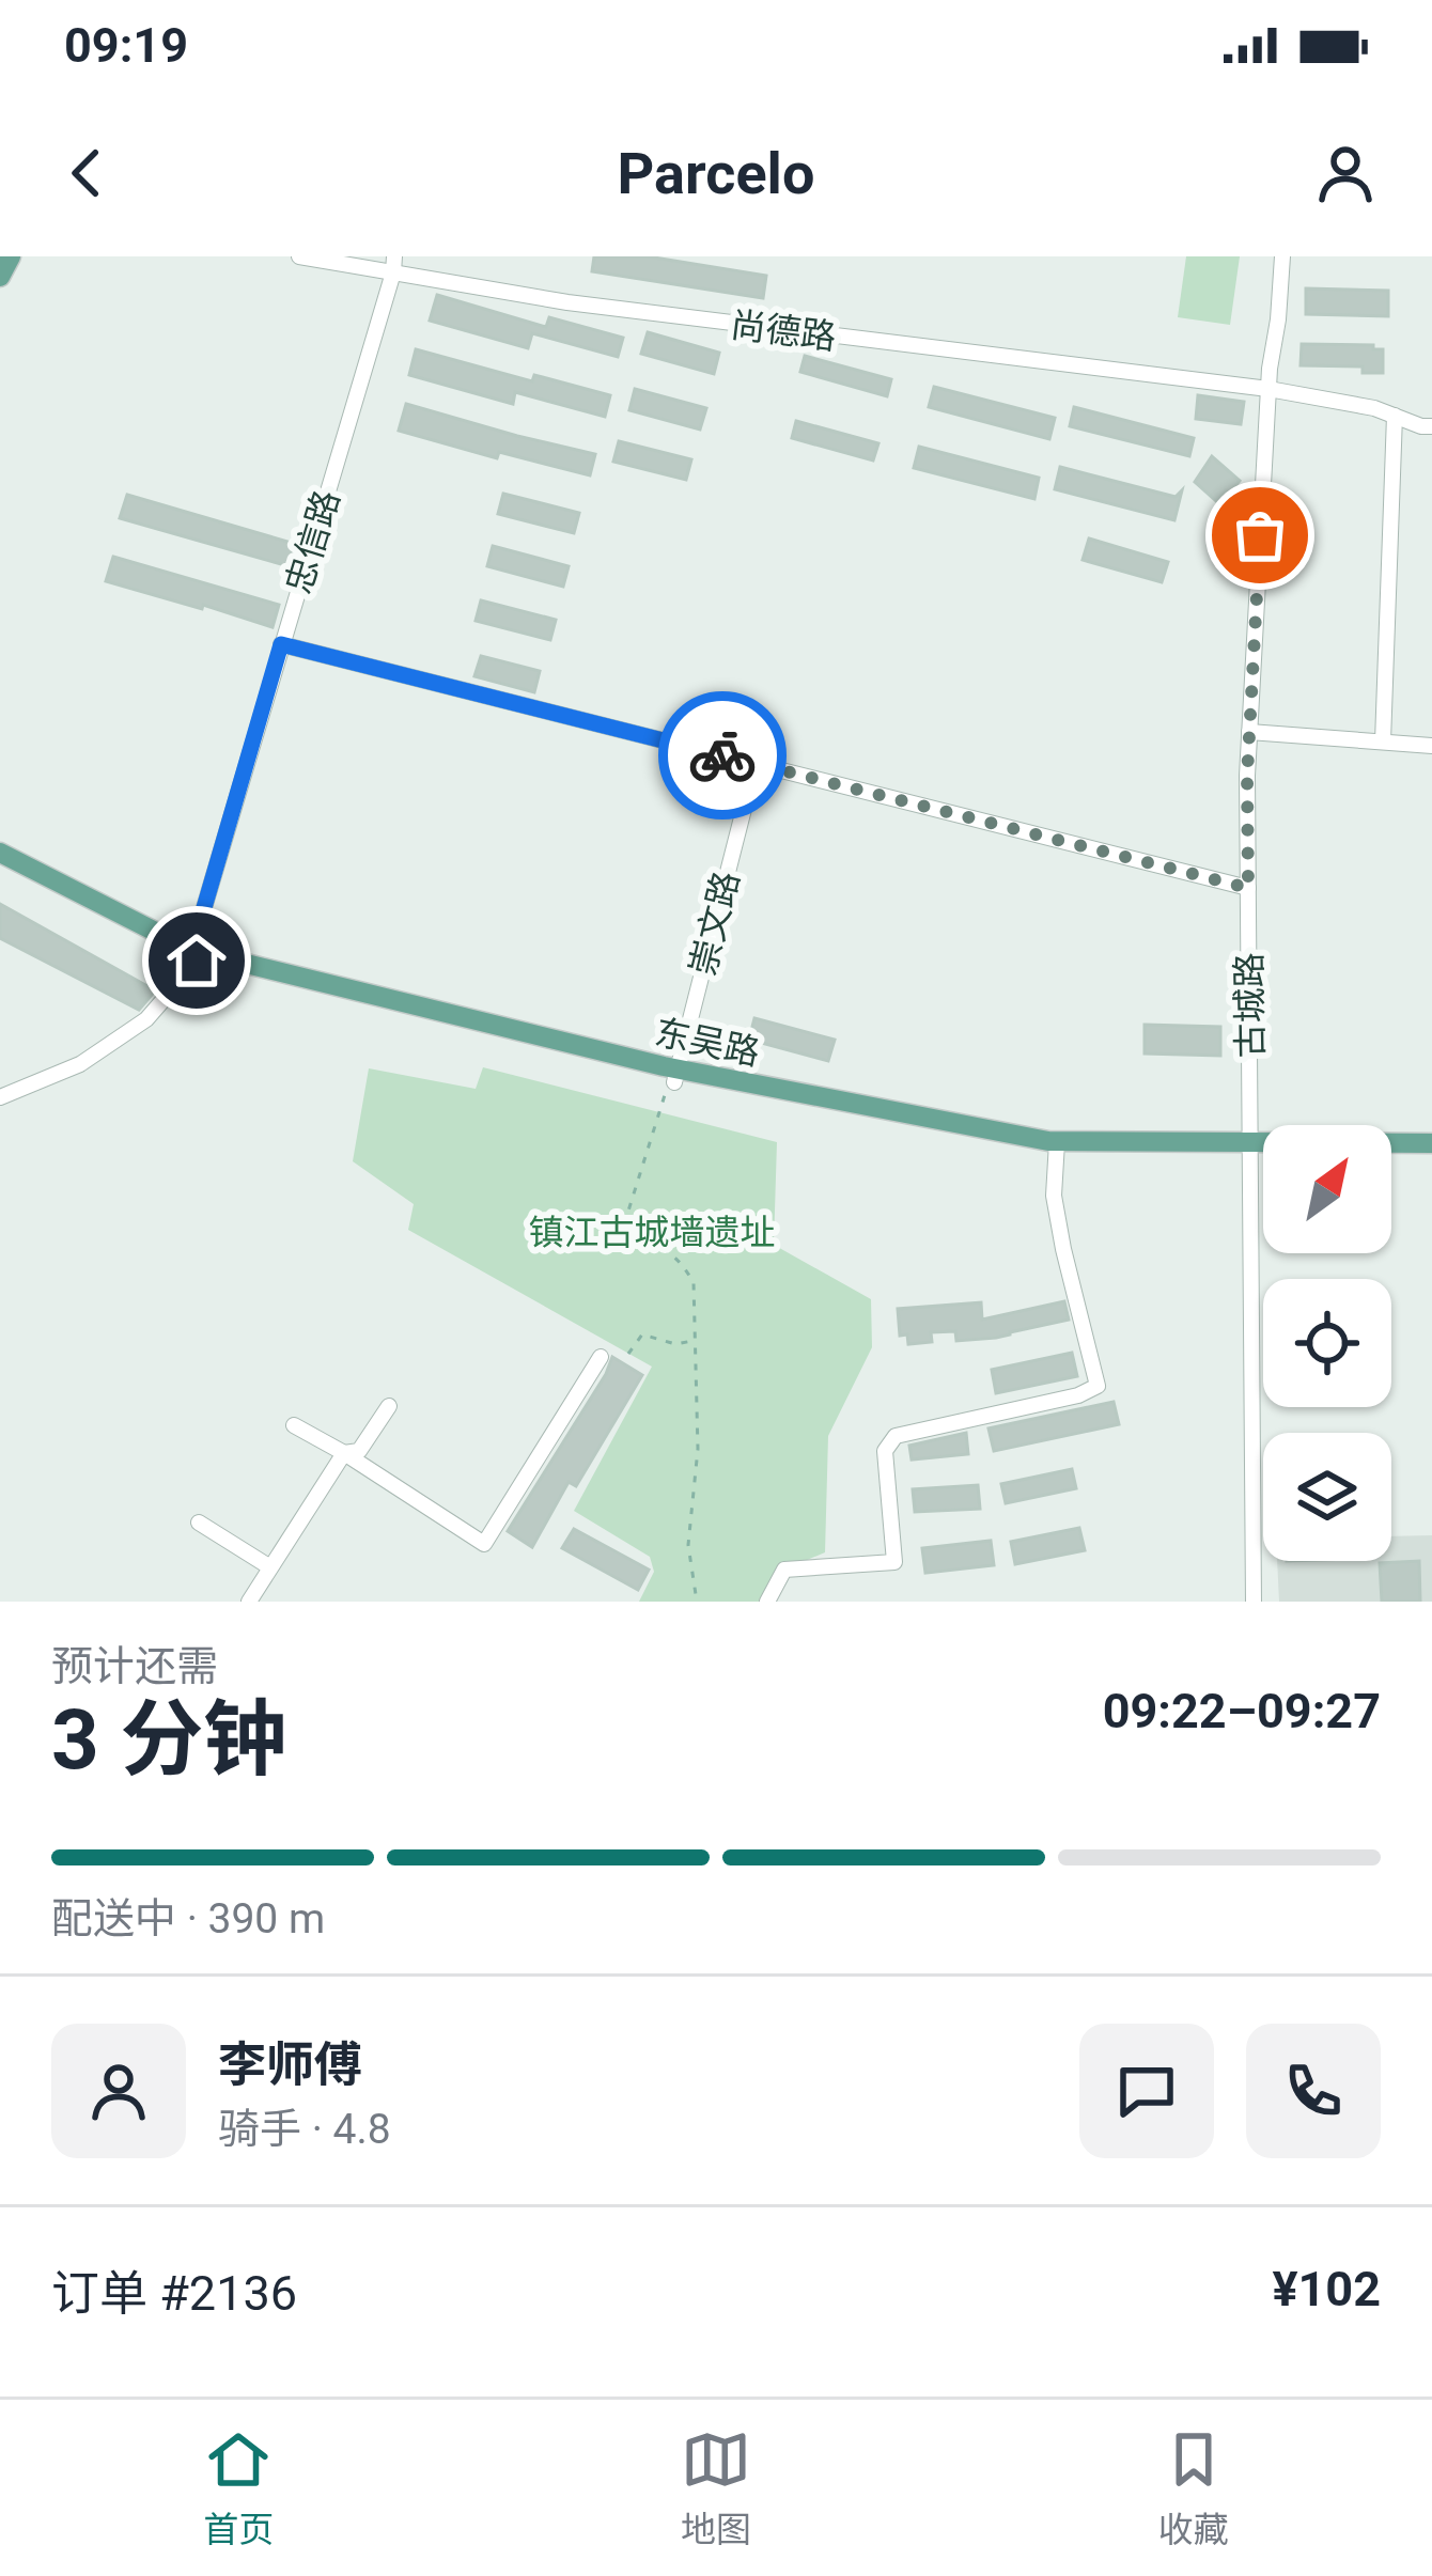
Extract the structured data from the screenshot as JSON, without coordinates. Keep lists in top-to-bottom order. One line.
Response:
{"streets":{"main road":["东吴路"],"street":["尚德路","忠信路","崇文路","古城路"]},"crossings":[["尚德路","忠信路"],["尚德路","古城路"],["忠信路","东吴路"],["崇文路","东吴路"],["古城路","东吴路"]],"parks":["镇江古城墙遗址"],"north":"top right","page":{"status":"09:19","header":"Parcelo","heading":["3 分钟","预计还需","09:22–09:27"],"panel":["李师傅","骑手 · 4.8","订单 #2136","¥102"],"bar":"配送中 · 390 m","tabs":["首页","地图","收藏"]}}
